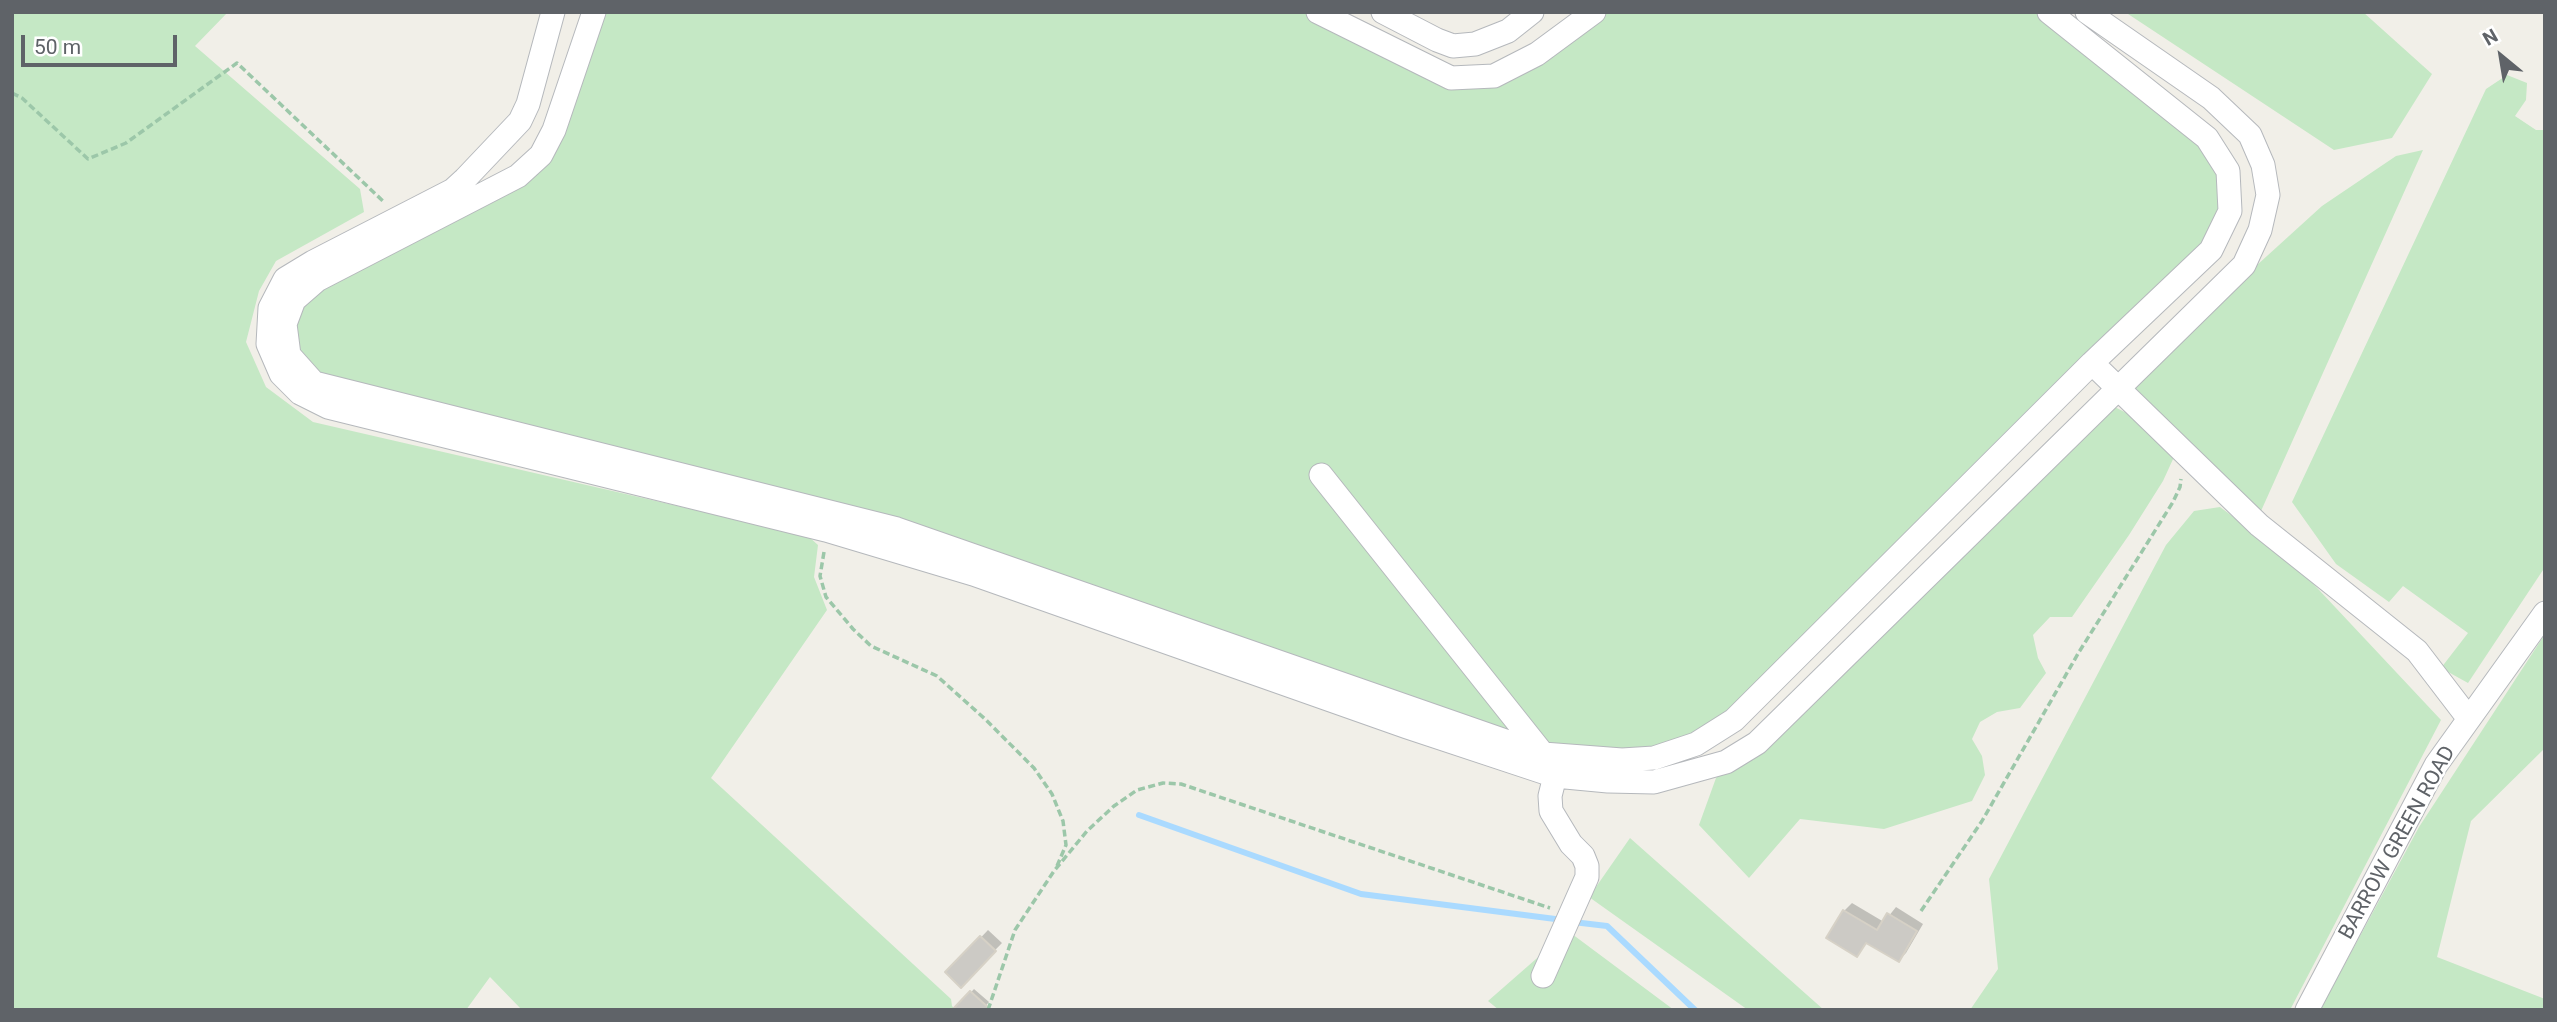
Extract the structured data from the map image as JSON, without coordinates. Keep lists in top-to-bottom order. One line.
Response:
{"streets":{"street":["BARROW GREEN ROAD"]},"scale_bar":"50 m","north":"top left"}
